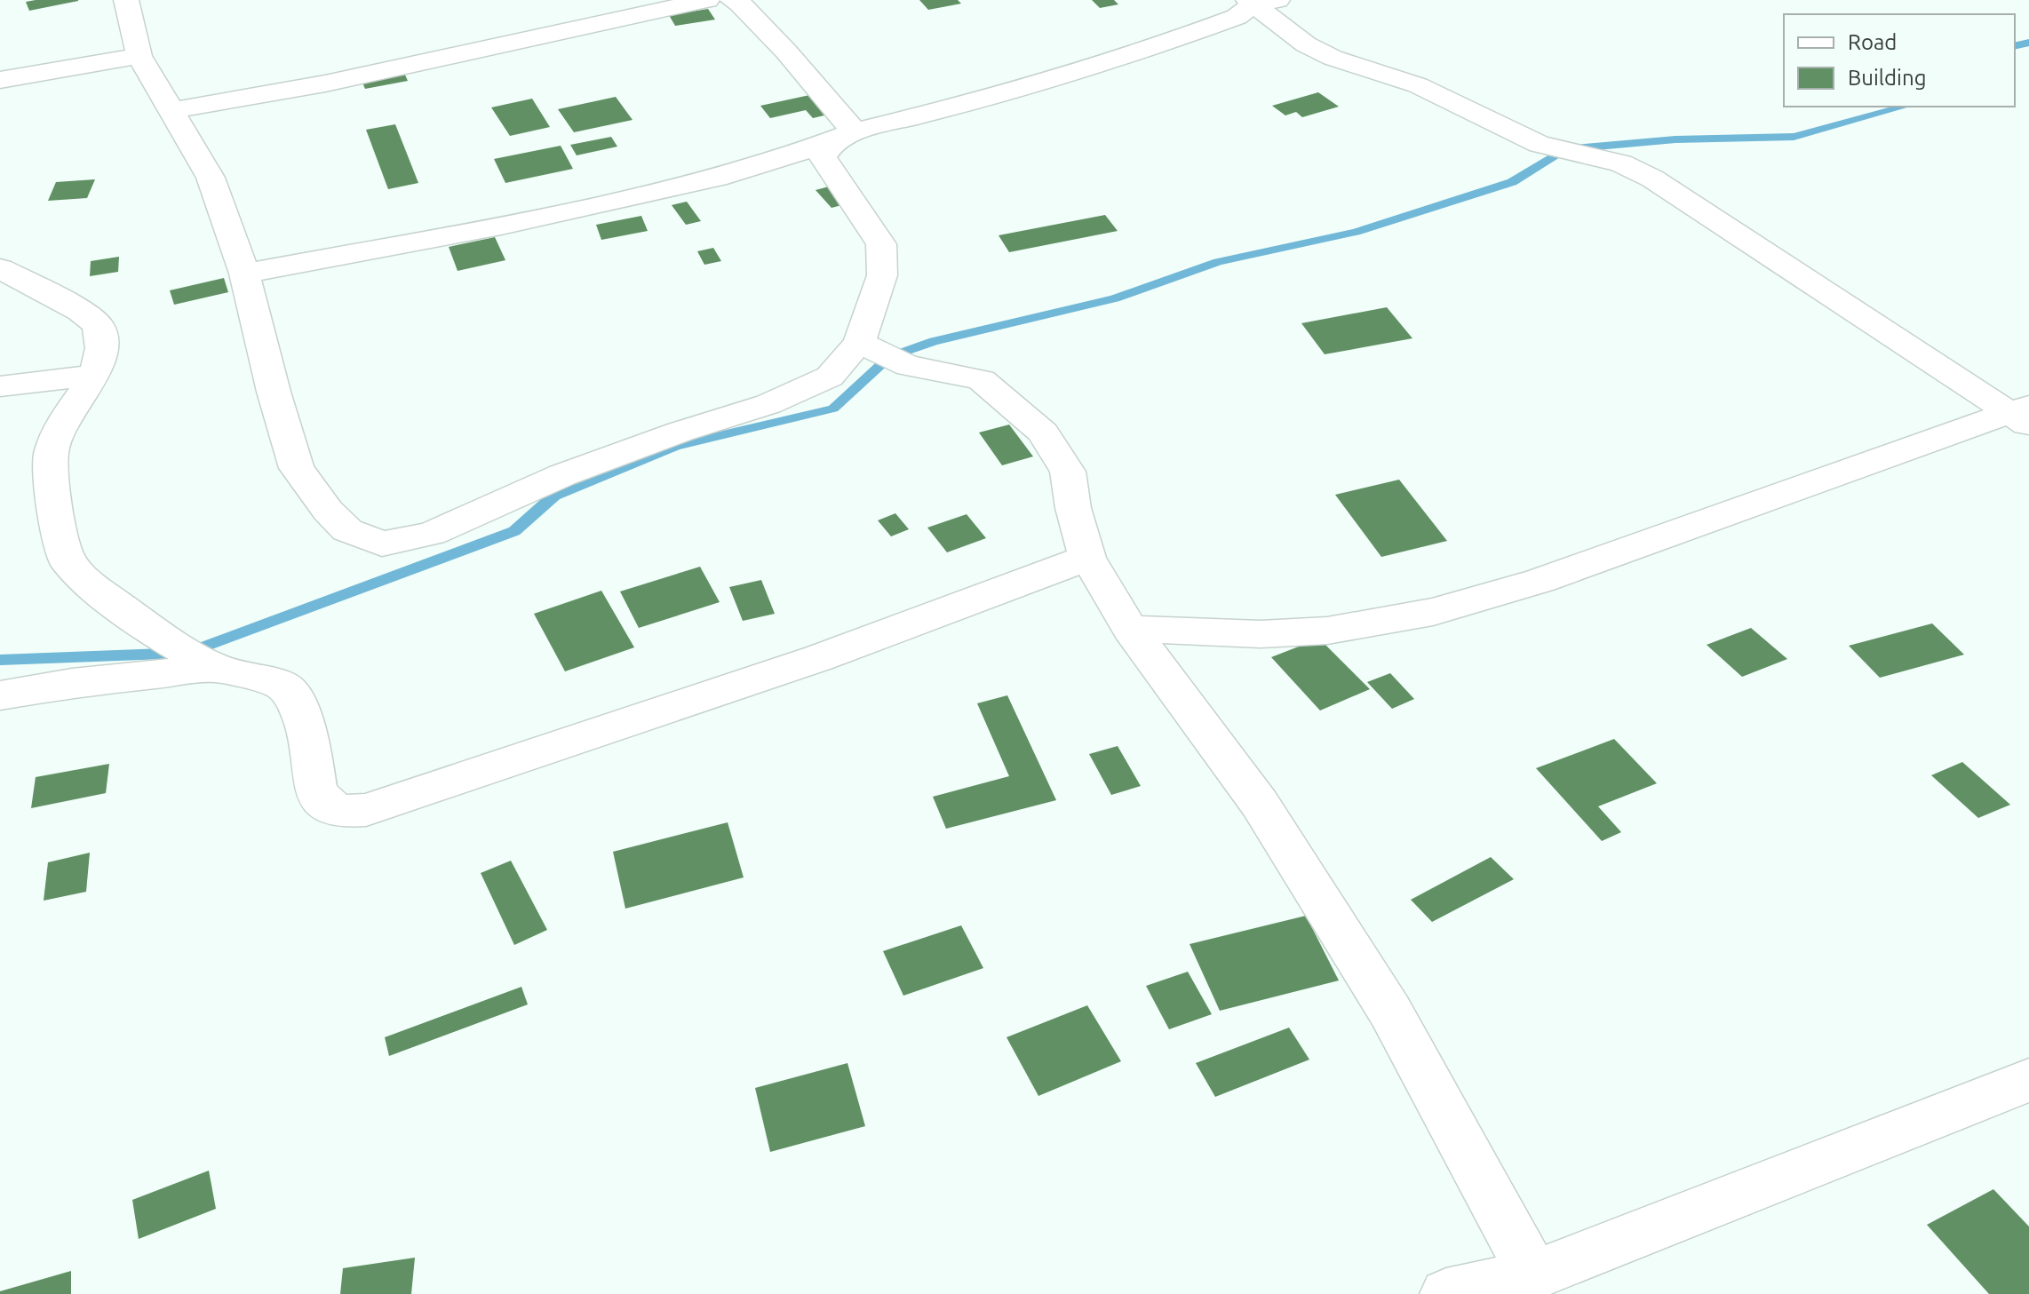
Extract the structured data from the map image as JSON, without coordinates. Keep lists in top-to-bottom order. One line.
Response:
{"legend":["Road","Building"]}
